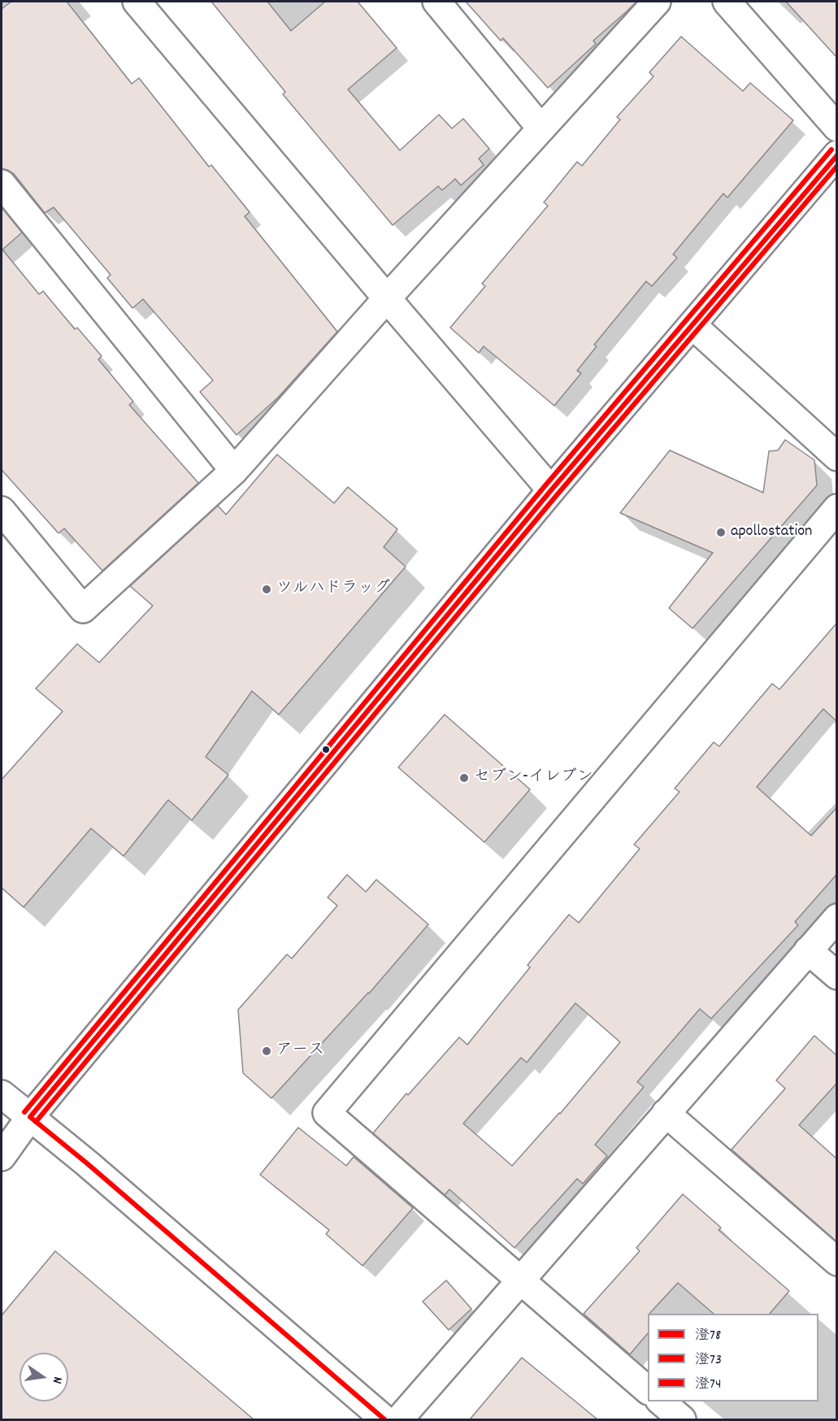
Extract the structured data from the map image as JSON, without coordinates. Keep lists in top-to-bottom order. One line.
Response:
{"places":["apollostation","ツルハドラッグ","セブン-イレブン","アース"],"lines":["transit line 澄74","transit line 澄78","transit line 澄73"],"legend":["澄78","澄73","澄74"],"north":"right"}
